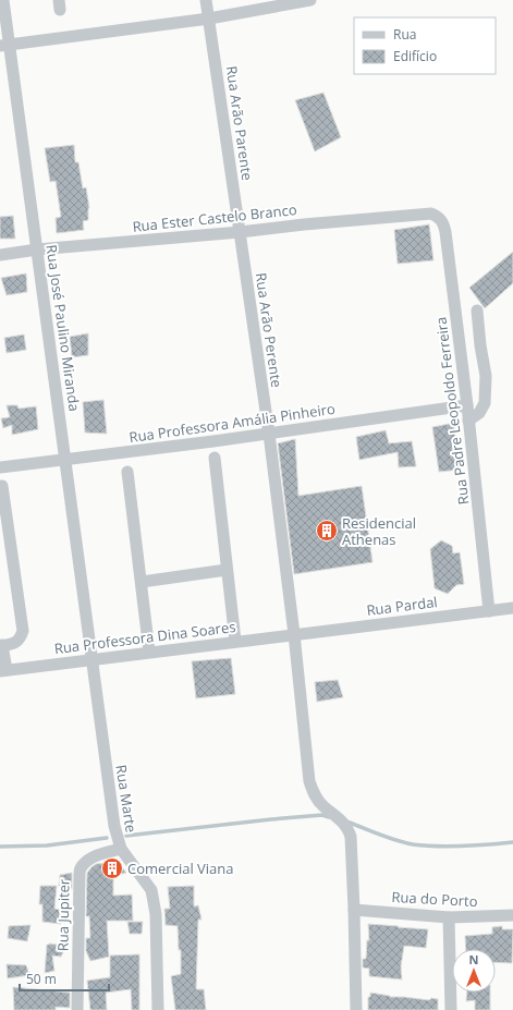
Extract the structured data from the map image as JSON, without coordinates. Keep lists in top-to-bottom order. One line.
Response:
{"streets":{"street":["Rua Arão Parente","Rua Ester Castelo Branco","Rua José Paulino Miranda","Rua Arão Perente","Rua Padre Leopoldo Ferreira","Rua Professora Amália Pinheiro","Rua Pardal","Rua Professora Dina Soares","Rua Marte","Rua do Porto","Rua Jupiter"]},"crossings":[["Rua Arão Parente","Rua Ester Castelo Branco"],["Rua Arão Parente","Rua Arão Perente"],["Rua Ester Castelo Branco","Rua José Paulino Miranda"],["Rua Ester Castelo Branco","Rua Arão Perente"],["Rua Ester Castelo Branco","Rua Padre Leopoldo Ferreira"],["Rua José Paulino Miranda","Rua Professora Amália Pinheiro"],["Rua José Paulino Miranda","Rua Professora Dina Soares"],["Rua José Paulino Miranda","Rua Marte"],["Rua Arão Perente","Rua Professora Amália Pinheiro"],["Rua Padre Leopoldo Ferreira","Rua Professora Amália Pinheiro"],["Rua Padre Leopoldo Ferreira","Rua Pardal"],["Rua Pardal","Rua Professora Dina Soares"],["Rua Professora Dina Soares","Rua Marte"],["Rua Marte","Rua Jupiter"]],"places":{"building":["Residencial Athenas","Comercial Viana"]},"legend":["Rua","Edifício"],"scale_bar":"50 m","north":"top"}
